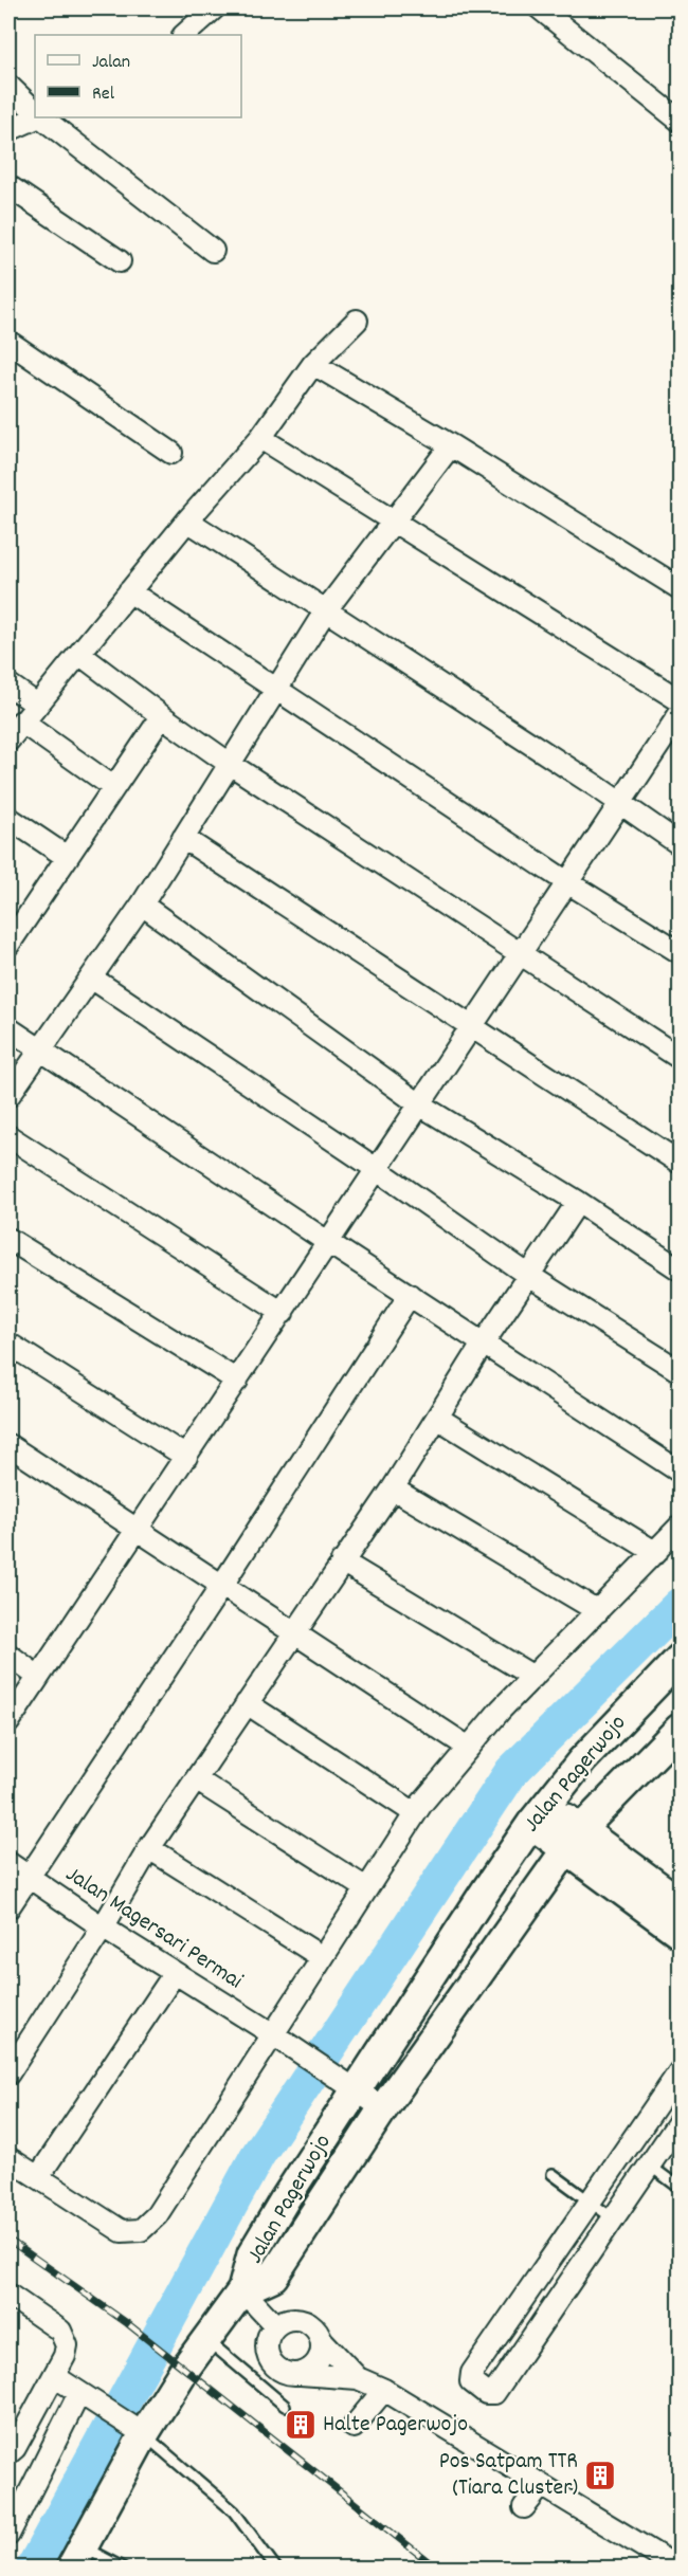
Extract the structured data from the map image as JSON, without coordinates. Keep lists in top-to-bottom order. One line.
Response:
{"streets":{"main road":["Jalan Pagerwojo"],"street":["Jalan Magersari Permai"]},"crossings":[["Jalan Pagerwojo","Jalan Magersari Permai"]],"places":{"building":["Halte Pagerwojo","Pos Satpam TTR (Tiara Cluster)"]},"legend":["Jalan","Rel"]}
